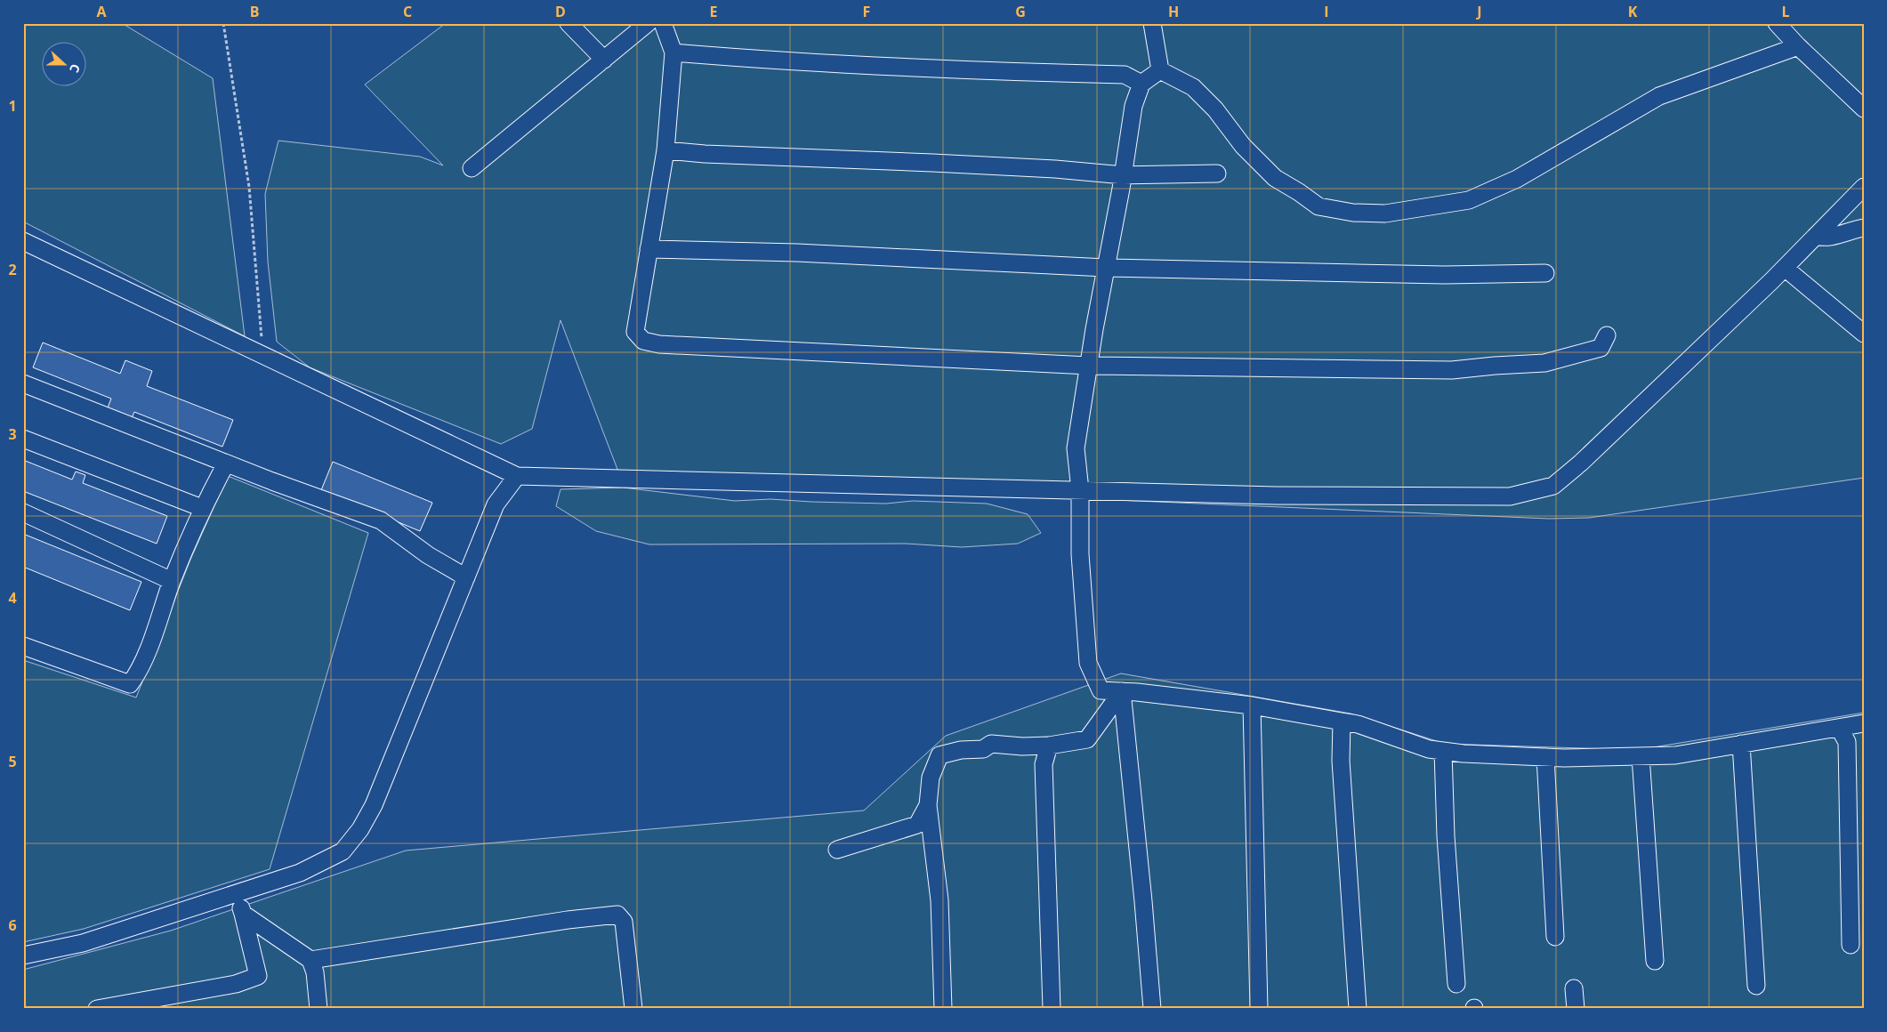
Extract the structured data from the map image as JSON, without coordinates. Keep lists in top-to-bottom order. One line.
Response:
{"north":"right","grid":{"columns":["A","B","C","D","E","F","G","H","I","J","K","L"],"rows":["1","2","3","4","5","6"]}}
